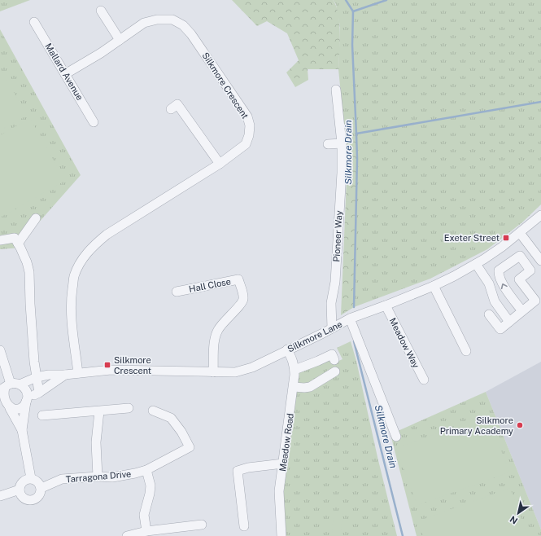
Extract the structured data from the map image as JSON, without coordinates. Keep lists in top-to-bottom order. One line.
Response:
{"streets":{"street":["Mallard Avenue","Silkmore Crescent","Pioneer Way","Hall Close","Silkmore Lane","Meadow Way","Meadow Road","Tarragona Drive"]},"crossings":[["Mallard Avenue","Silkmore Crescent"],["Silkmore Crescent","Silkmore Lane"],["Pioneer Way","Silkmore Lane"],["Hall Close","Silkmore Lane"],["Silkmore Lane","Meadow Way"],["Silkmore Lane","Meadow Road"]],"water":["Silkmore Drain"],"places":{"transit":["Exeter Street","Silkmore Crescent"],"other":["Silkmore Primary Academy"]},"north":"bottom left"}
